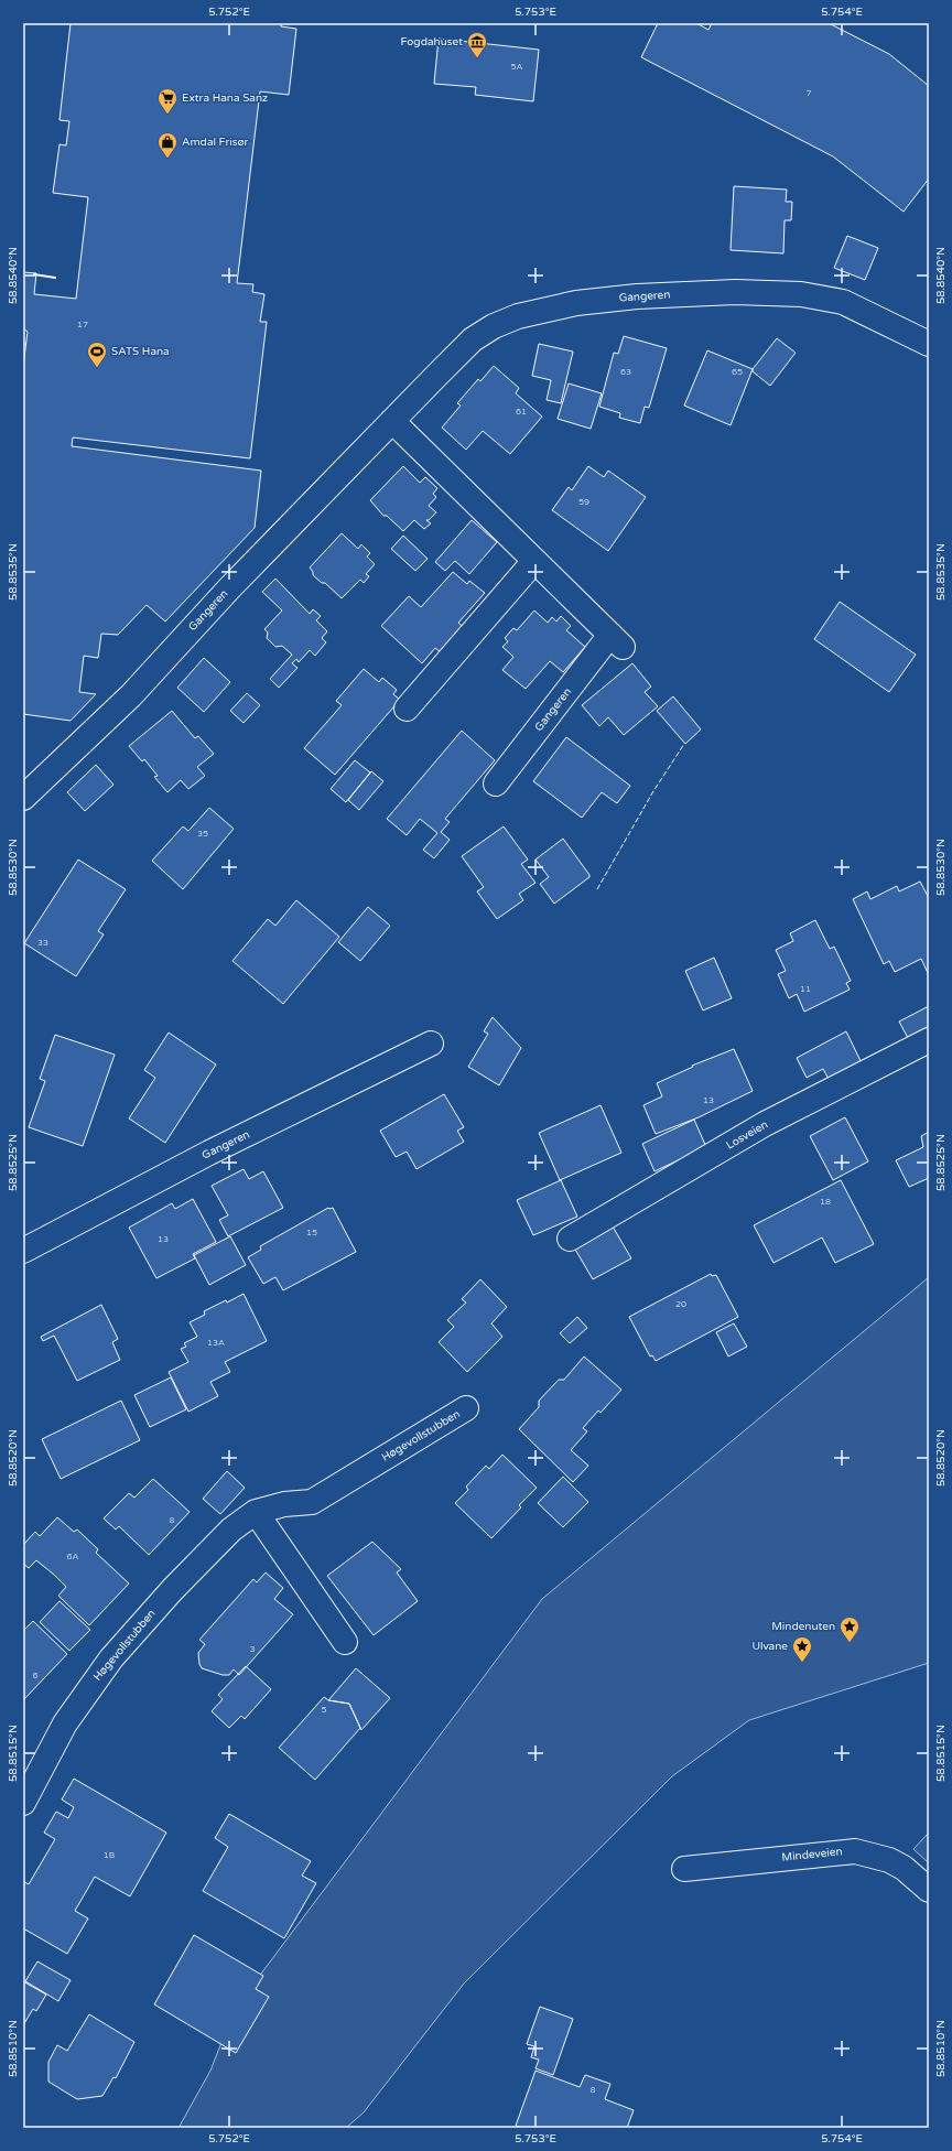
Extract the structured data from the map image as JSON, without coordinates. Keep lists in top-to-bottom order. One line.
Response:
{"streets":{"street":["Gangeren","Losveien","Høgevollstubben","Mindeveien"]},"places":{"museum":["Fogdahuset"],"supermarket":["Extra Hana Sanz"],"shop":["Amdal Frisør"],"sports":["SATS Hana"],"place":["Mindenuten","Ulvane"]},"house_numbers":["5A","7","17","63","65","61","59","35","33","11","13","18","15","13","20","13A","8","6A","3","6","5","1B","8"],"coordinates":["5.752°E","5.753°E","5.754°E","58.8540°N","58.8535°N","58.8530°N","58.8525°N","58.8520°N","58.8515°N","58.8510°N"]}
